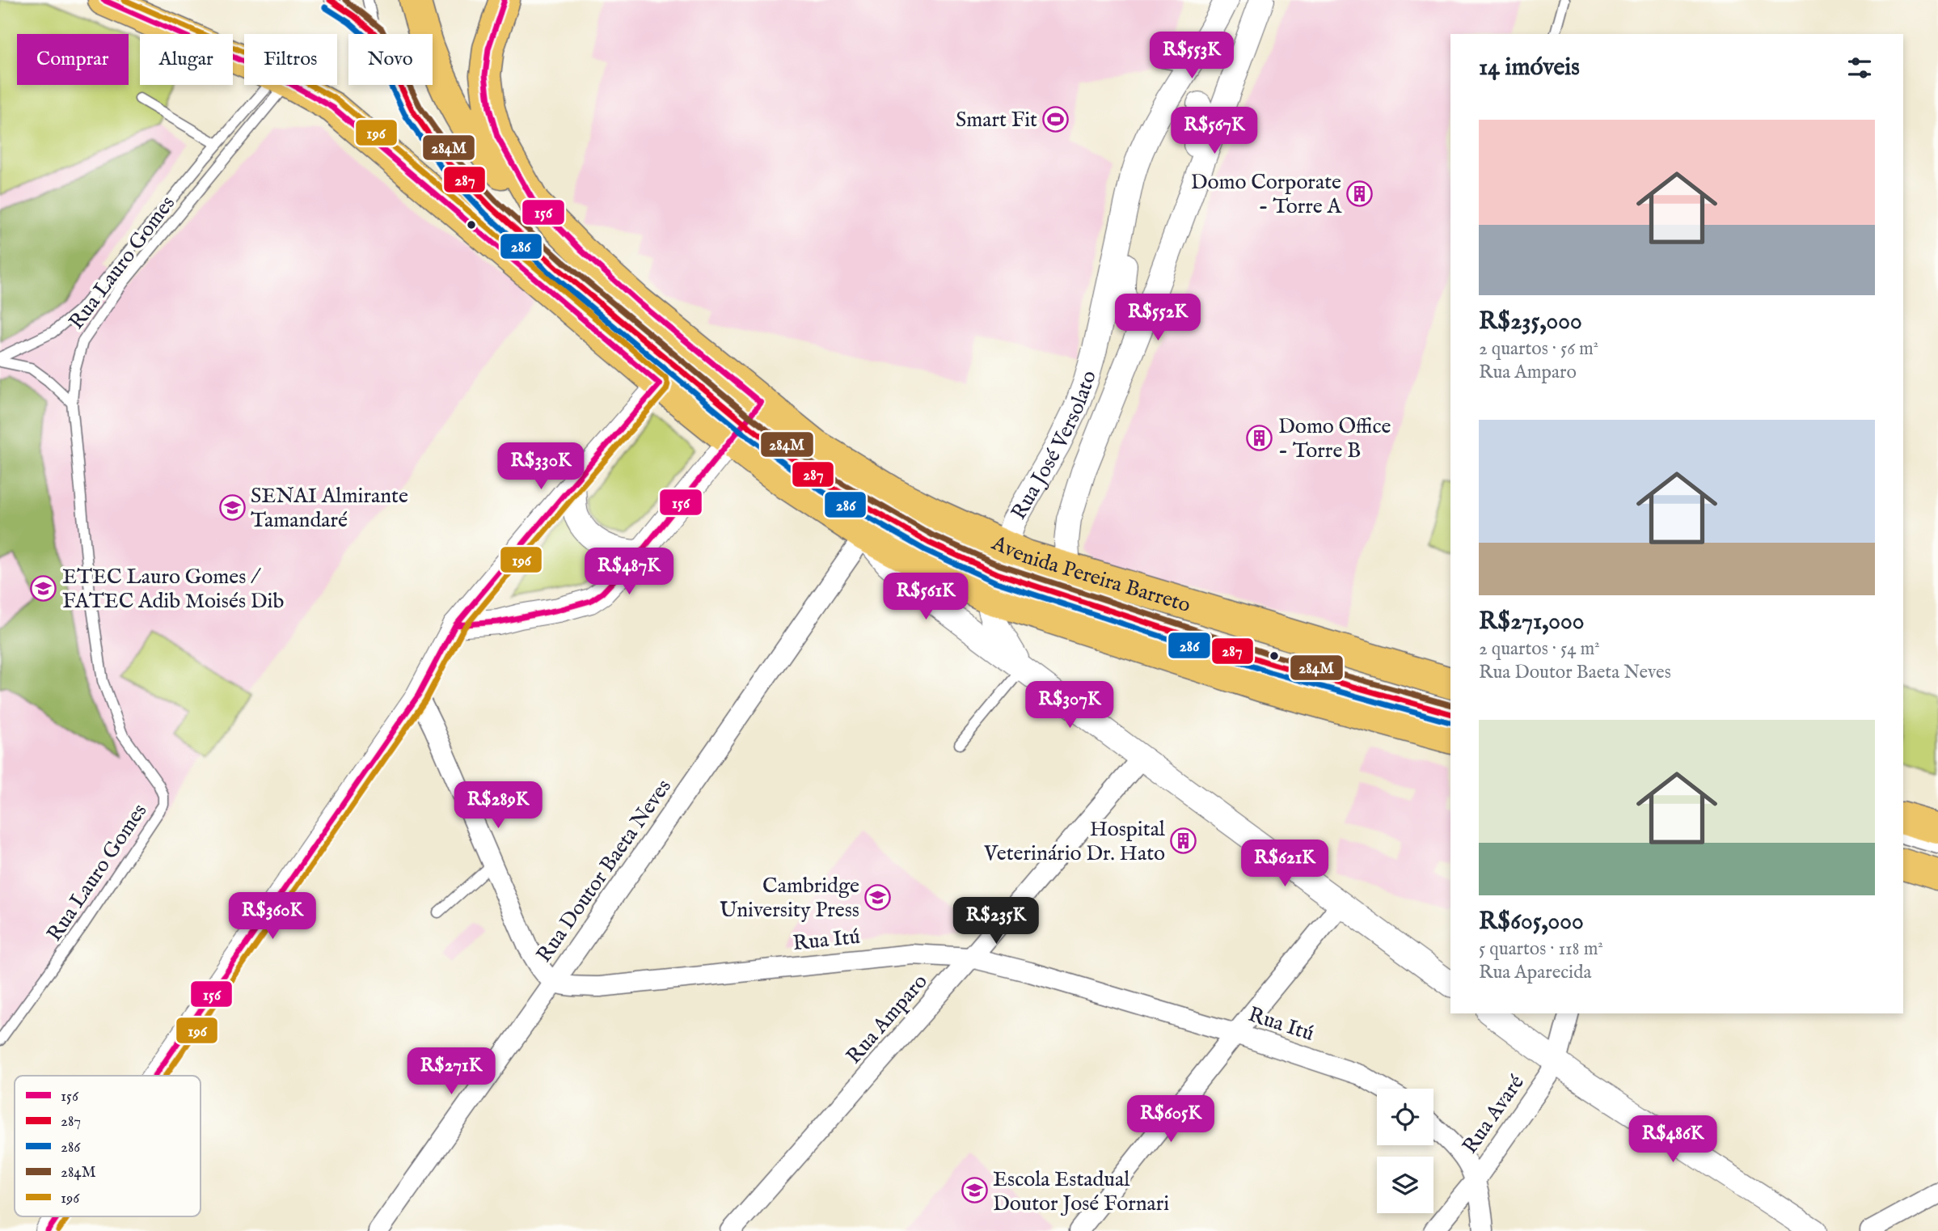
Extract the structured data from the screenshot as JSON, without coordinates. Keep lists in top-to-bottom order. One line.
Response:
{"streets":{"main road":["Avenida Pereira Barreto"],"street":["Rua José Versolato","Rua Doutor Baeta Neves","Rua Itú","Rua Amparo","Rua Avaré"],"lane":["Rua Lauro Gomes"]},"crossings":[["Rua José Versolato","Avenida Pereira Barreto"],["Avenida Pereira Barreto","Rua Doutor Baeta Neves"],["Rua Doutor Baeta Neves","Rua Itú"],["Rua Itú","Rua Amparo"]],"places":{"sports":["Smart Fit"],"building":["Domo Corporate - Torre A","Domo Office - Torre B","Hospital Veterinário Dr. Hato"],"school or university":["SENAI Almirante Tamandaré","ETEC Lauro Gomes / FATEC Adib Moisés Dib","Cambridge University Press","Escola Estadual Doutor José Fornari"]},"lines":["transit line 156","transit line 287","transit line 284M","transit line 196","transit line 286"],"legend":["156","287","286","284M","196"],"page":{"price":["R$553K","R$567K","R$552K","R$330K","R$487K","R$561K","R$307K","R$289K","R$621K","R$360K","R$235K","R$271K","R$605K","R$486K"],"chip":["Comprar","Alugar","Filtros","Novo"],"heading":"14 imóveis","list":[{"name":"R$235,000","note":"2 quartos · 56 m² · Rua Amparo"},{"name":"R$271,000","note":"2 quartos · 54 m² · Rua Doutor Baeta Neves"},{"name":"R$605,000","note":"5 quartos · 118 m² · Rua Aparecida"}]}}
